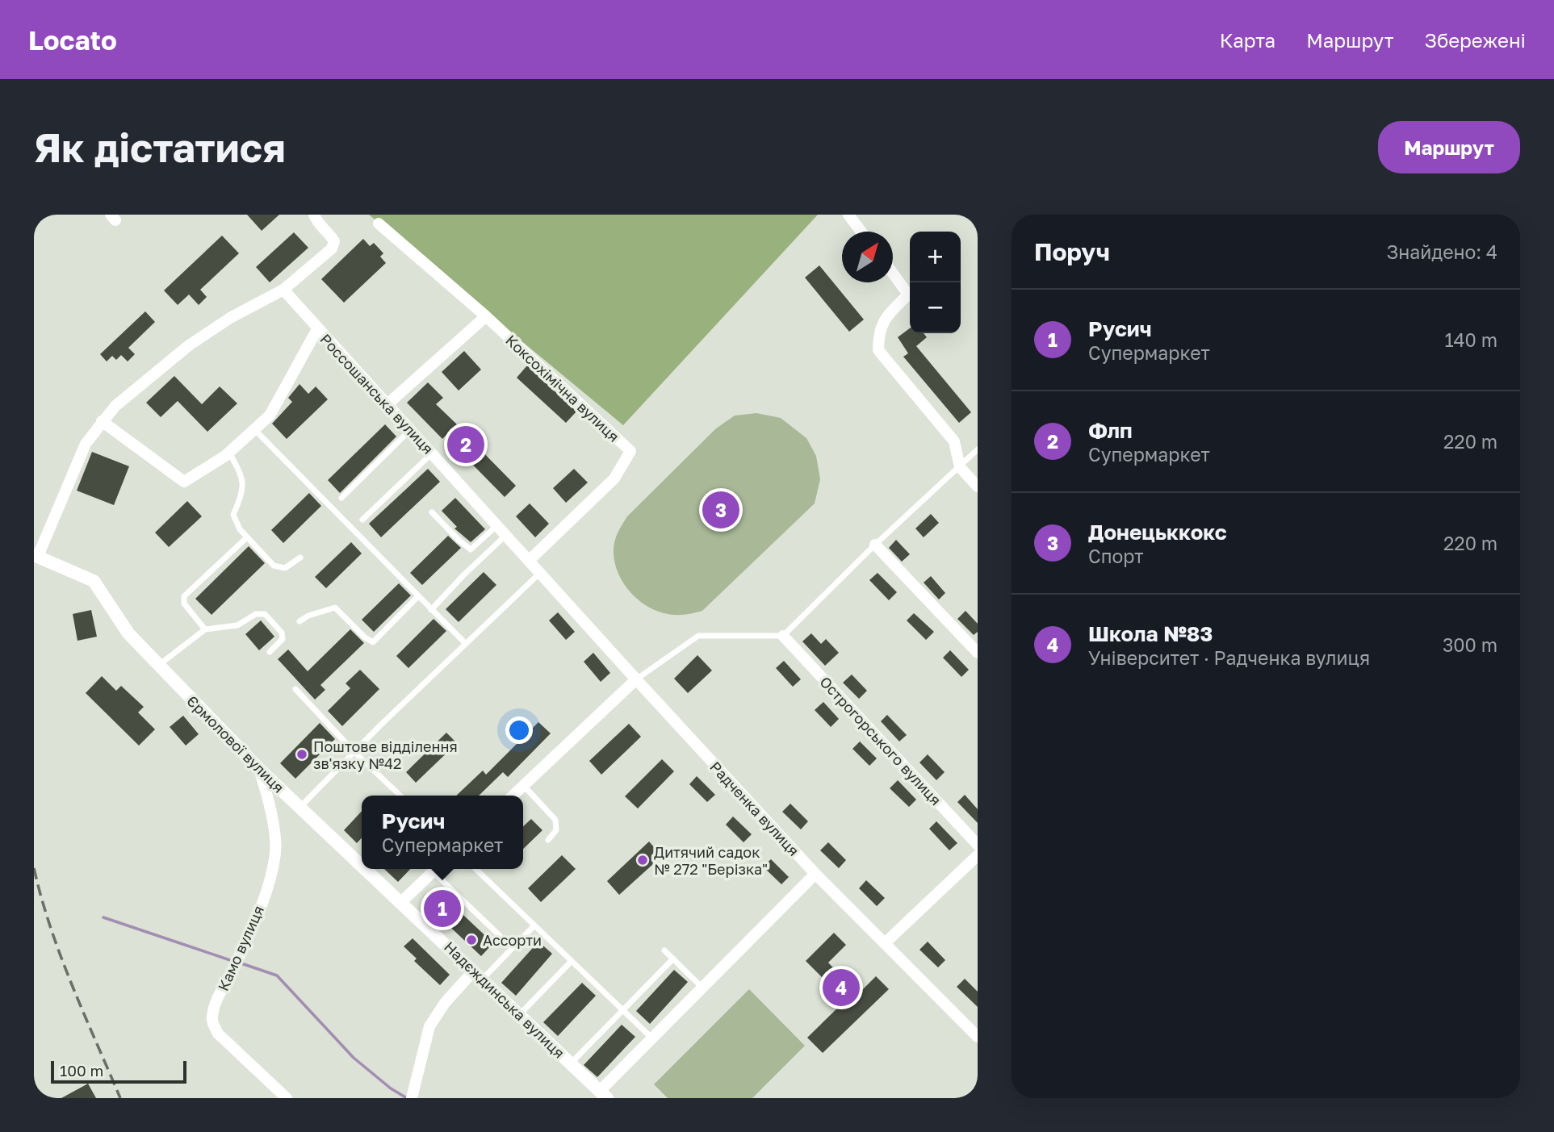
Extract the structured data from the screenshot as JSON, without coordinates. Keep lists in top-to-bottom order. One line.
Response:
{"streets":{"street":["Коксохімічна вулиця","Россошанська вулиця","Острогорського вулиця","Єрмолової вулиця","Радченка вулиця","Камо вулиця","Надєждинська вулиця"]},"crossings":[["Коксохімічна вулиця","Россошанська вулиця"],["Россошанська вулиця","Радченка вулиця"],["Єрмолової вулиця","Камо вулиця"],["Єрмолової вулиця","Надєждинська вулиця"]],"places":["Поштове відділення зв'язку №42","Дитячий садок № 272 \"Берізка\"","Ассорти"],"scale_bar":"100 m","north":"top right","page":{"header":"Locato","nav":["Карта","Маршрут","Збережені"],"buttons":"Маршрут","title":"Як дістатися","heading":["Поруч","Знайдено: 4"],"map_buttons":["+","−"],"list":[{"mark":"1","name":"Русич","note":"Супермаркет","value":"140 m"},{"mark":"2","name":"Флп","note":"Супермаркет","value":"220 m"},{"mark":"3","name":"Донецьккокс","note":"Спорт","value":"220 m"},{"mark":"4","name":"Школа №83","note":"Університет · Радченка вулиця","value":"300 m"}],"pins":["2","3","1","4"],"popup":["Русич","Супермаркет"],"scale":"100 m"}}
